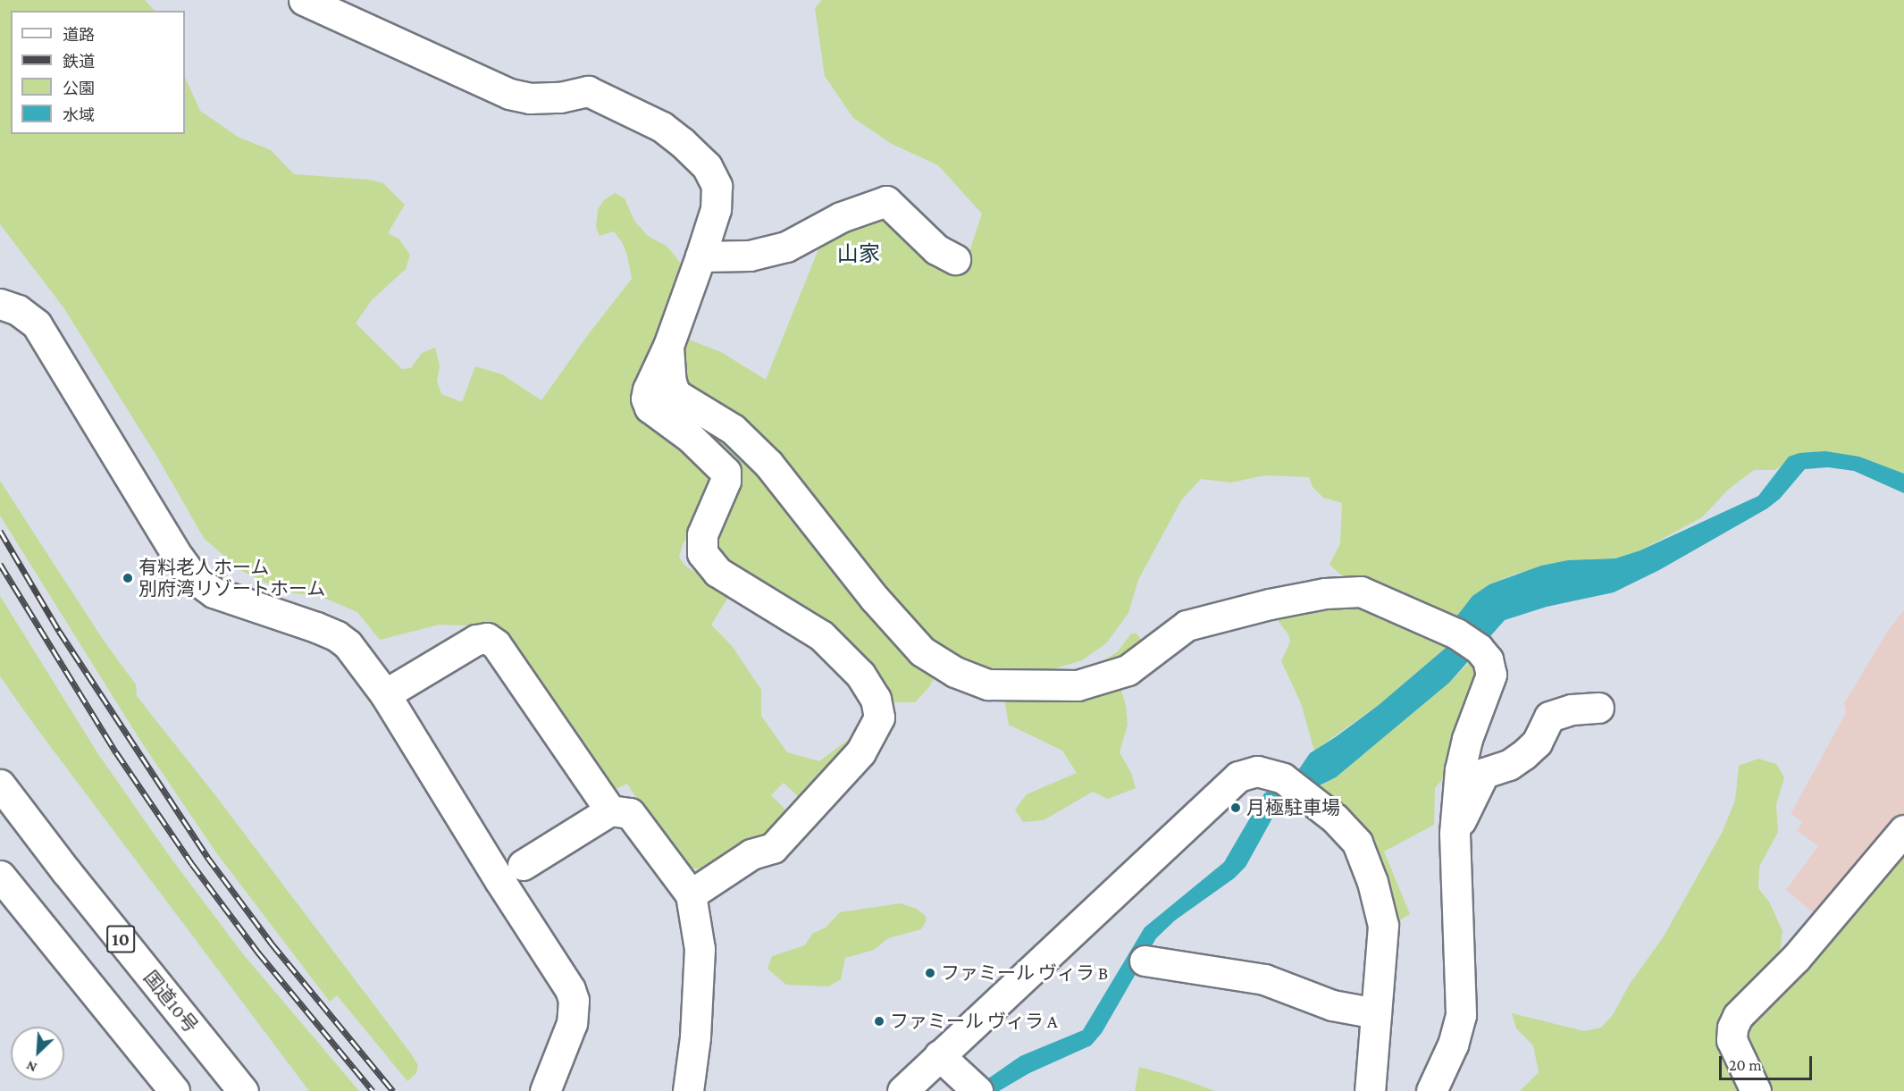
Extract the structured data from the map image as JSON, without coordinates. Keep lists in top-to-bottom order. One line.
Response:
{"streets":{"main road":["10","国道10号"]},"districts":["山家"],"places":["有料老人ホーム 別府湾リゾートホーム","月極駐車場","ファミール ヴィラ B","ファミール ヴィラ A"],"legend":["道路","鉄道","公園","水域"],"scale_bar":"20 m","north":"bottom left"}
